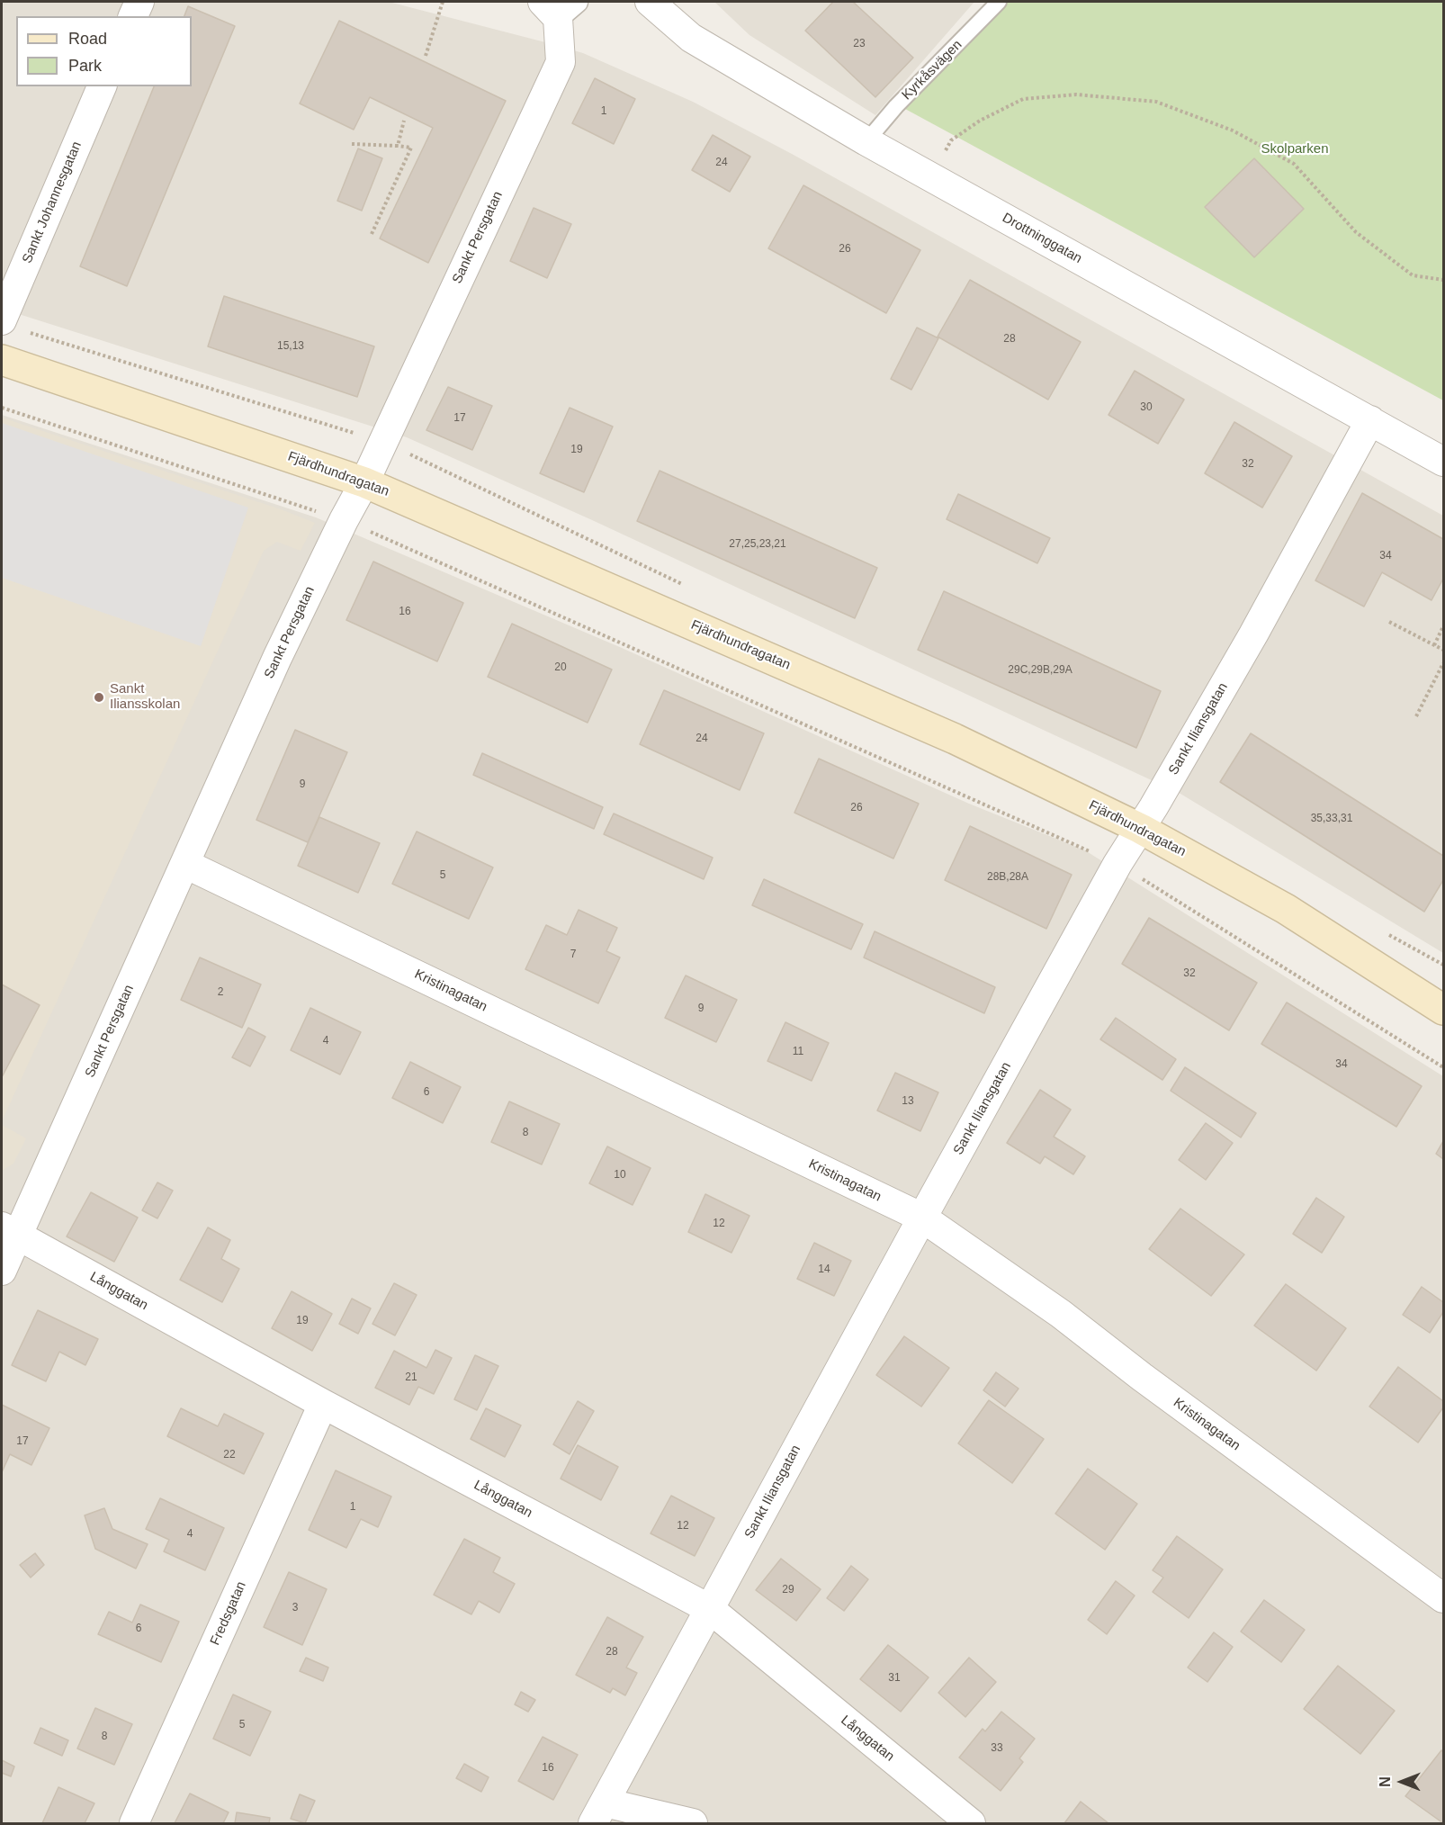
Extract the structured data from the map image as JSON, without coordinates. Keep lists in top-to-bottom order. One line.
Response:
{"streets":{"main road":["Fjärdhundragatan"],"street":["Sankt Johannesgatan","Sankt Persgatan","Drottninggatan","Sankt Iliansgatan","Kristinagatan","Långgatan","Fredsgatan"],"lane":["Kyrkåsvägen"]},"crossings":[["Kyrkåsvägen","Drottninggatan"],["Sankt Persgatan","Fjärdhundragatan"],["Sankt Persgatan","Kristinagatan"],["Sankt Persgatan","Långgatan"],["Drottninggatan","Sankt Iliansgatan"],["Fjärdhundragatan","Sankt Iliansgatan"],["Sankt Iliansgatan","Kristinagatan"],["Sankt Iliansgatan","Långgatan"],["Långgatan","Fredsgatan"]],"parks":["Skolparken"],"places":["Sankt Iliansskolan"],"house_numbers":["23","1","24","26","28","15,13","30","17","19","32","27,25,23,21","34","16","20","29C,29B,29A","24","9","26","35,33,31","5","28B,28A","7","32","2","9","4","11","34","6","13","8","10","12","14","19","21","17","22","1","12","4","29","3","6","28","31","5","8","33","16"],"legend":["Road","Park"],"north":"left"}
